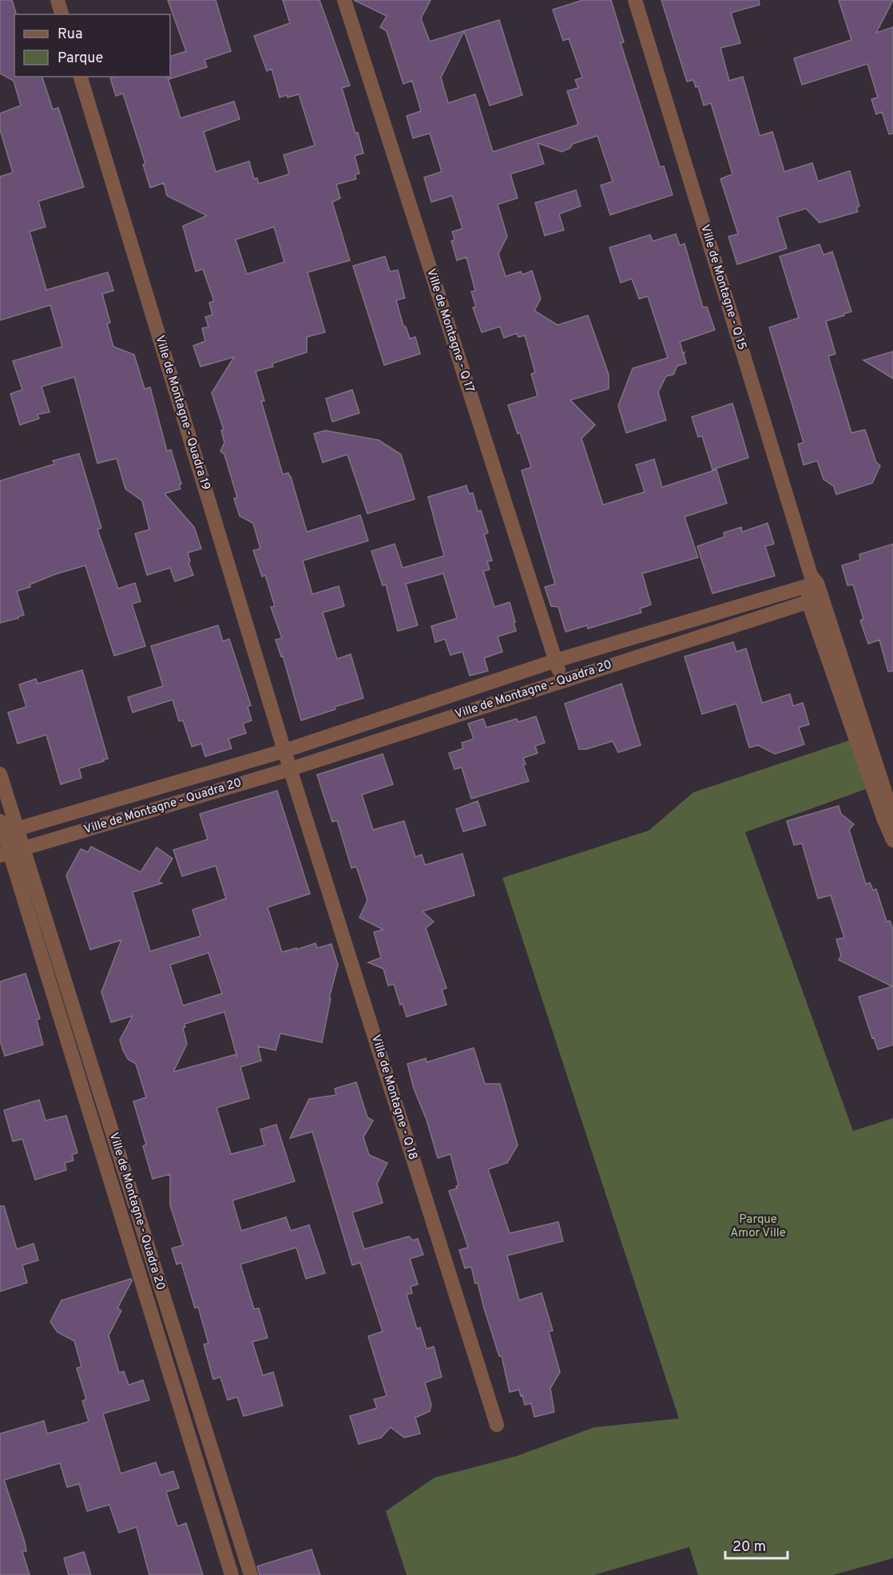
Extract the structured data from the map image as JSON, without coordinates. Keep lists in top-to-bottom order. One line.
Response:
{"streets":{"street":["Ville de Montagne - Q 15","Ville de Montagne - Q 17","Ville de Montagne - Quadra 19","Ville de Montagne - Quadra 20","Ville de Montagne - Q 18"]},"crossings":[["Ville de Montagne - Q 15","Ville de Montagne - Quadra 20"],["Ville de Montagne - Q 17","Ville de Montagne - Quadra 20"],["Ville de Montagne - Quadra 19","Ville de Montagne - Quadra 20"],["Ville de Montagne - Quadra 19","Ville de Montagne - Q 18"],["Ville de Montagne - Quadra 20","Ville de Montagne - Q 18"]],"parks":["Parque Amor Ville"],"legend":["Rua","Parque"],"scale_bar":"20 m"}
